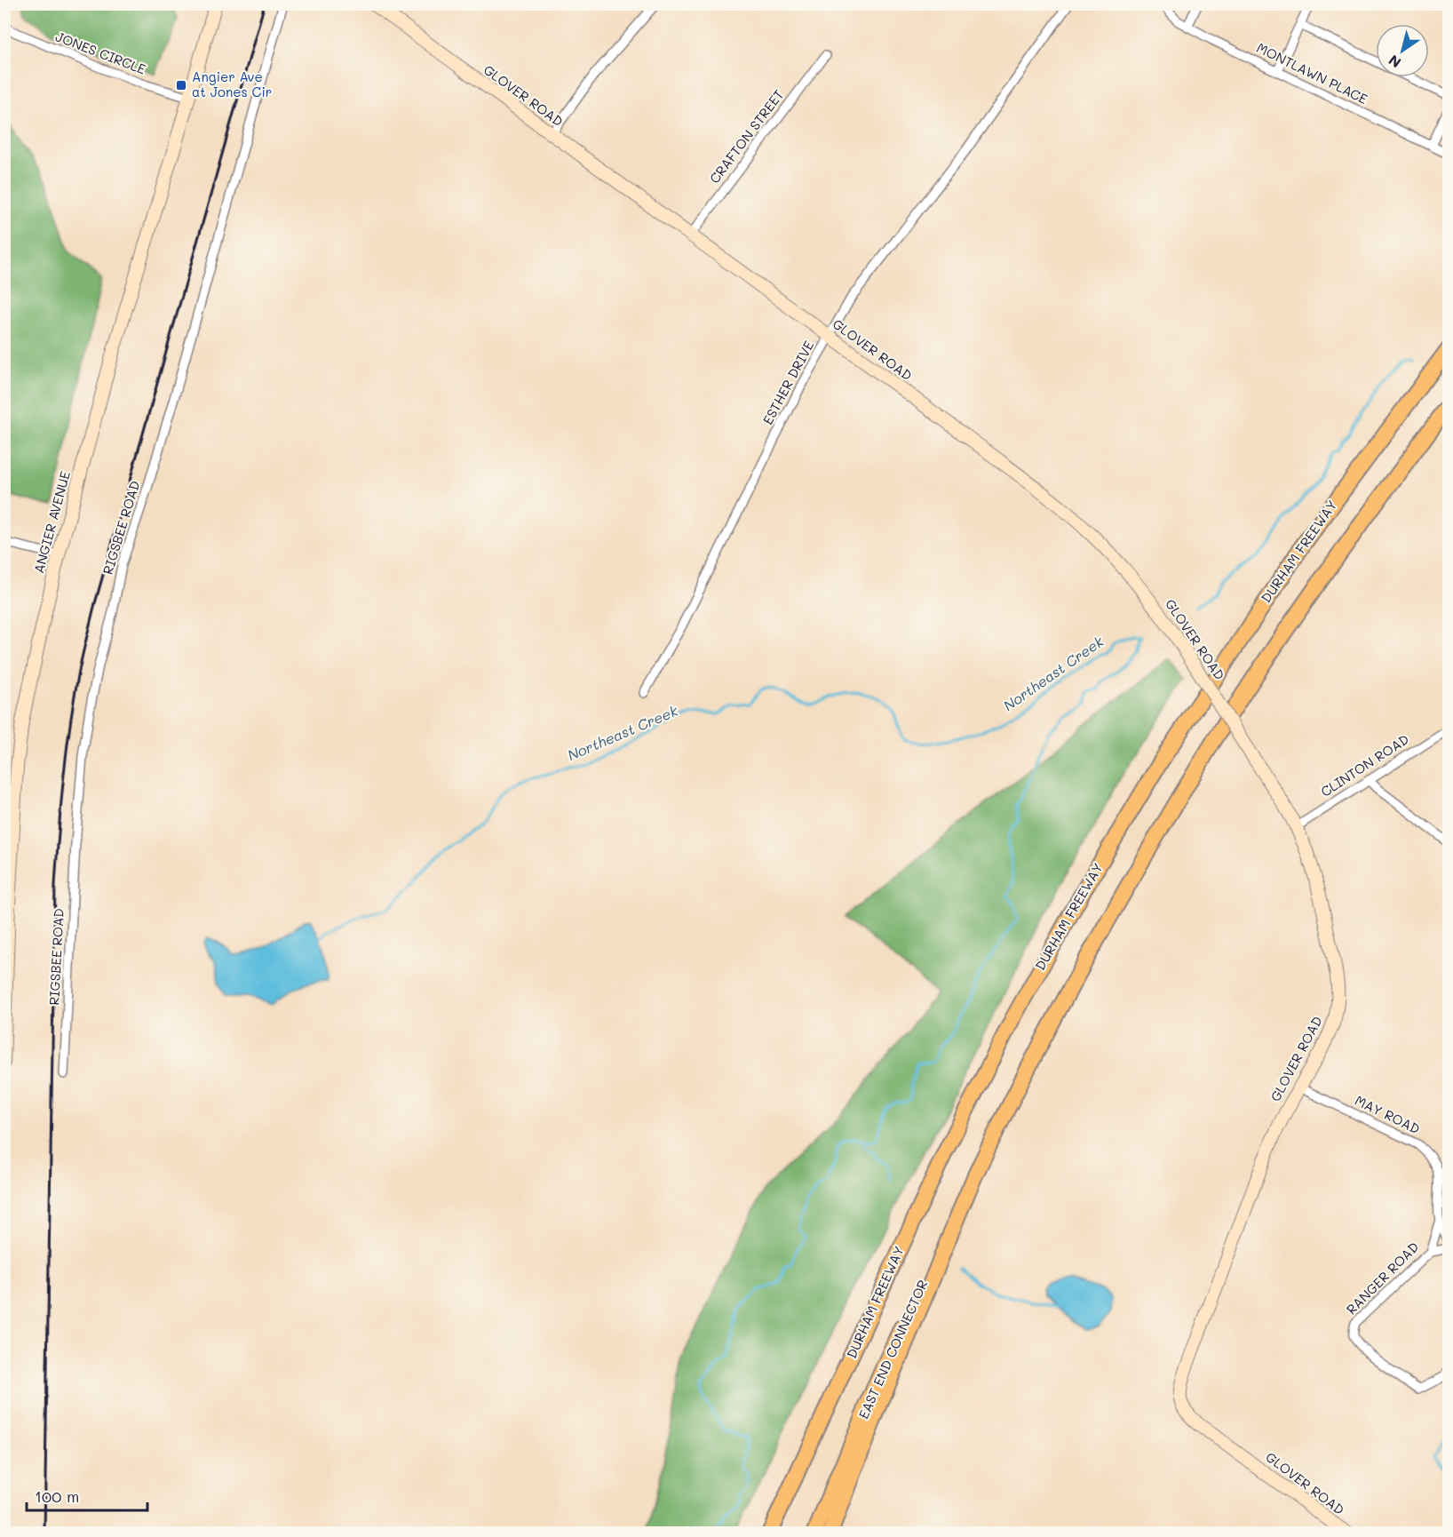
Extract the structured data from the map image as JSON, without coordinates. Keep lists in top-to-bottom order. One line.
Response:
{"streets":{"highway":["DURHAM FREEWAY","EAST END CONNECTOR"],"street":["JONES CIRCLE","MONTLAWN PLACE","GLOVER ROAD","CRAFTON STREET","ESTHER DRIVE","ANGIER AVENUE","RIGSBEE ROAD","CLINTON ROAD","MAY ROAD","RANGER ROAD"]},"crossings":[["JONES CIRCLE","ANGIER AVENUE"],["GLOVER ROAD","CRAFTON STREET"],["GLOVER ROAD","ESTHER DRIVE"],["GLOVER ROAD","CLINTON ROAD"],["GLOVER ROAD","MAY ROAD"],["MAY ROAD","RANGER ROAD"]],"water":["Northeast Creek"],"places":{"transit":["Angier Ave at Jones Cir"]},"scale_bar":"100 m","north":"bottom left"}
